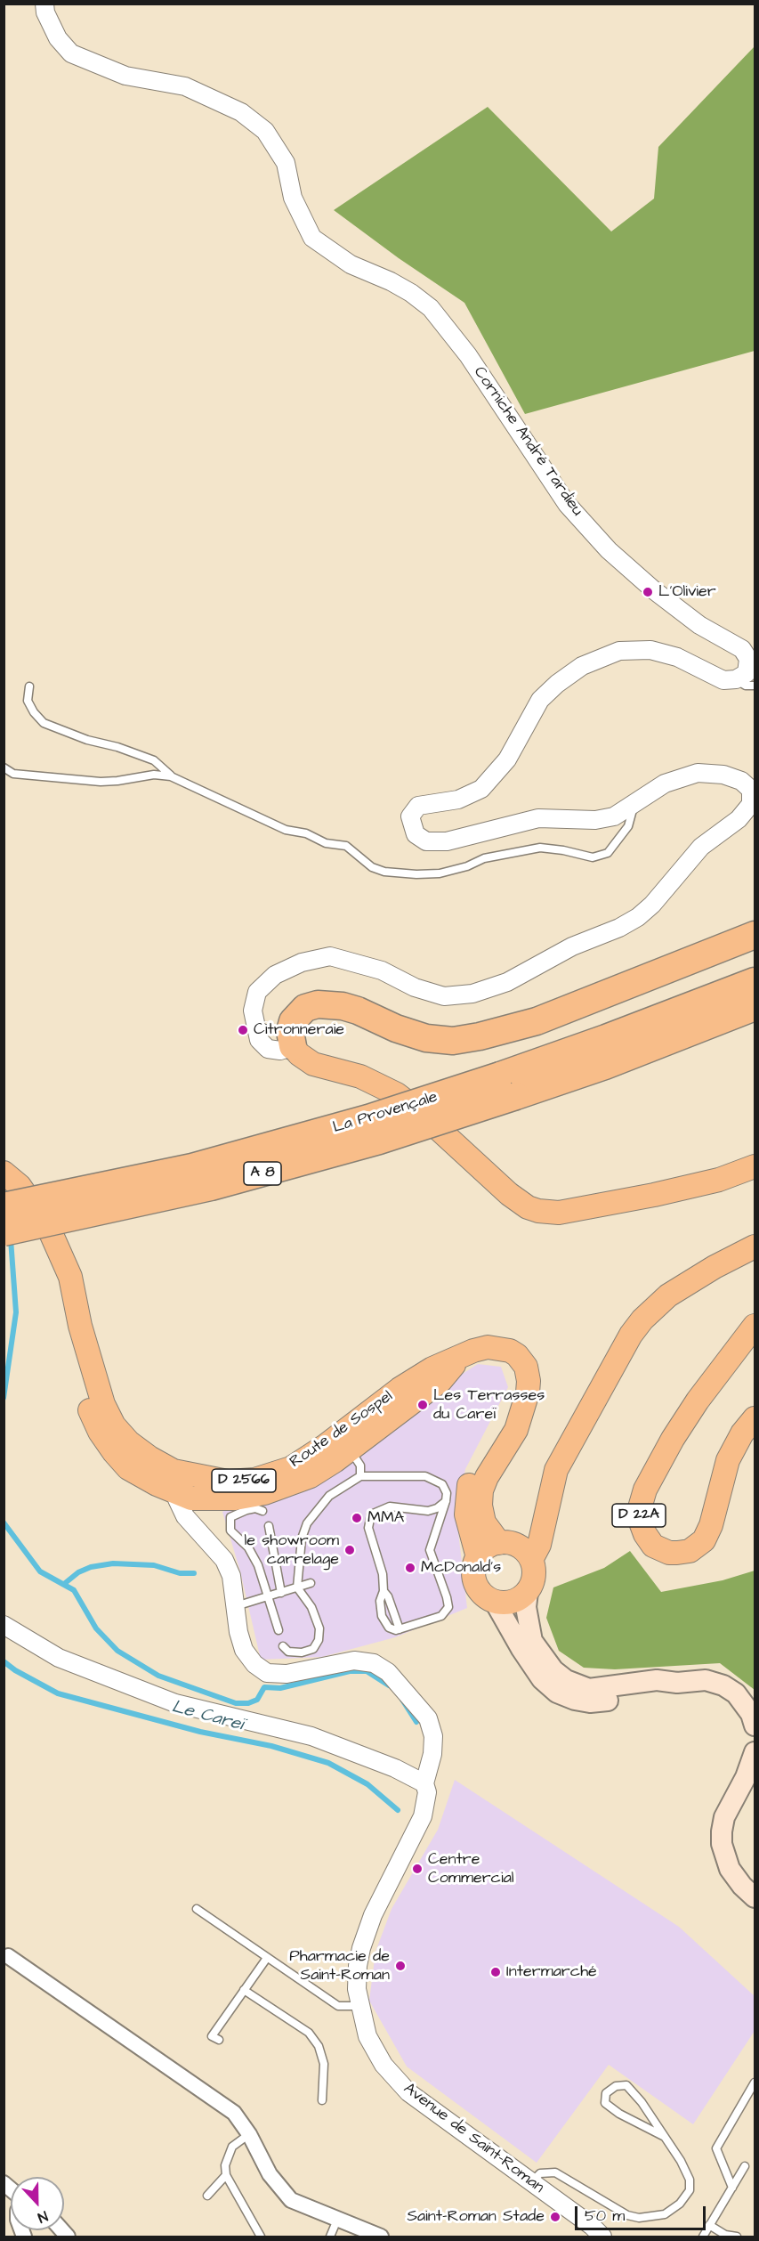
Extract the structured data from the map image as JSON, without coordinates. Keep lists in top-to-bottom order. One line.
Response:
{"streets":{"highway":["La Provençale","A 8"],"main road":["Route de Sospel","D 2566","D 22A"],"street":["Corniche André Tardieu","Avenue de Saint-Roman"]},"water":["Le Careï"],"places":["L'Olivier","Citronneraie","Les Terrasses du Careï","MMA","le showroom carrelage","McDonald's","Centre Commercial","Pharmacie de Saint-Roman","Intermarché","Saint-Roman Stade"],"scale_bar":"50 m","north":"bottom"}
